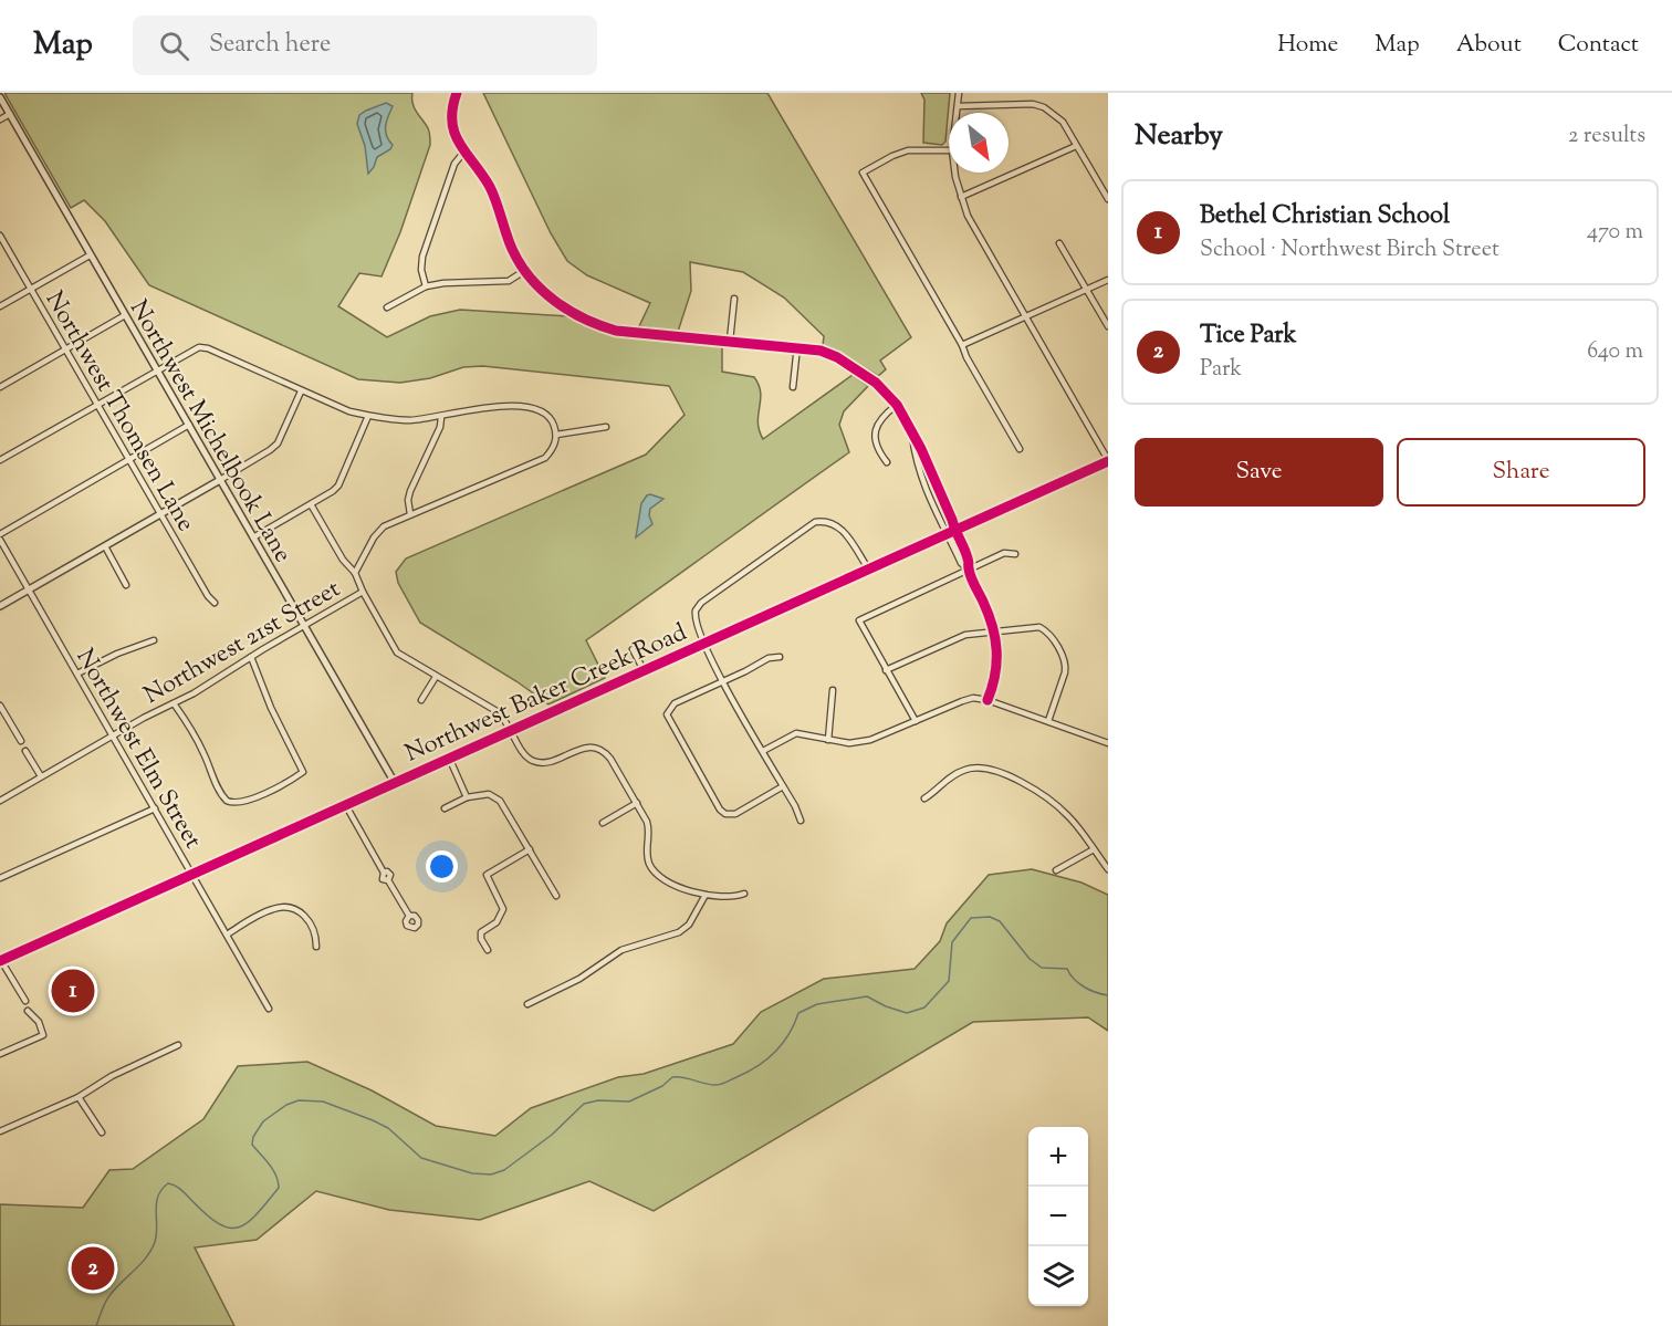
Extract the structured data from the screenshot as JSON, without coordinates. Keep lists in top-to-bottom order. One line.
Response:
{"streets":{"main road":["Northwest Baker Creek Road"],"street":["Northwest Thomsen Lane","Northwest Michelbook Lane","Northwest 21st Street","Northwest Elm Street"]},"crossings":[["Northwest Michelbook Lane","Northwest 21st Street"],["Northwest Michelbook Lane","Northwest Baker Creek Road"],["Northwest 21st Street","Northwest Elm Street"],["Northwest Baker Creek Road","Northwest Elm Street"]],"north":"bottom right","page":{"header":"Map","search":"Search here","nav":["Home","Map","About","Contact"],"heading":["Nearby","2 results"],"list":[{"mark":"1","name":"Bethel Christian School","note":"School · Northwest Birch Street","value":"470 m"},{"mark":"2","name":"Tice Park","note":"Park","value":"640 m"}],"buttons":["Save","Share"],"pins":["1","2"],"map_buttons":["+","−"]}}
